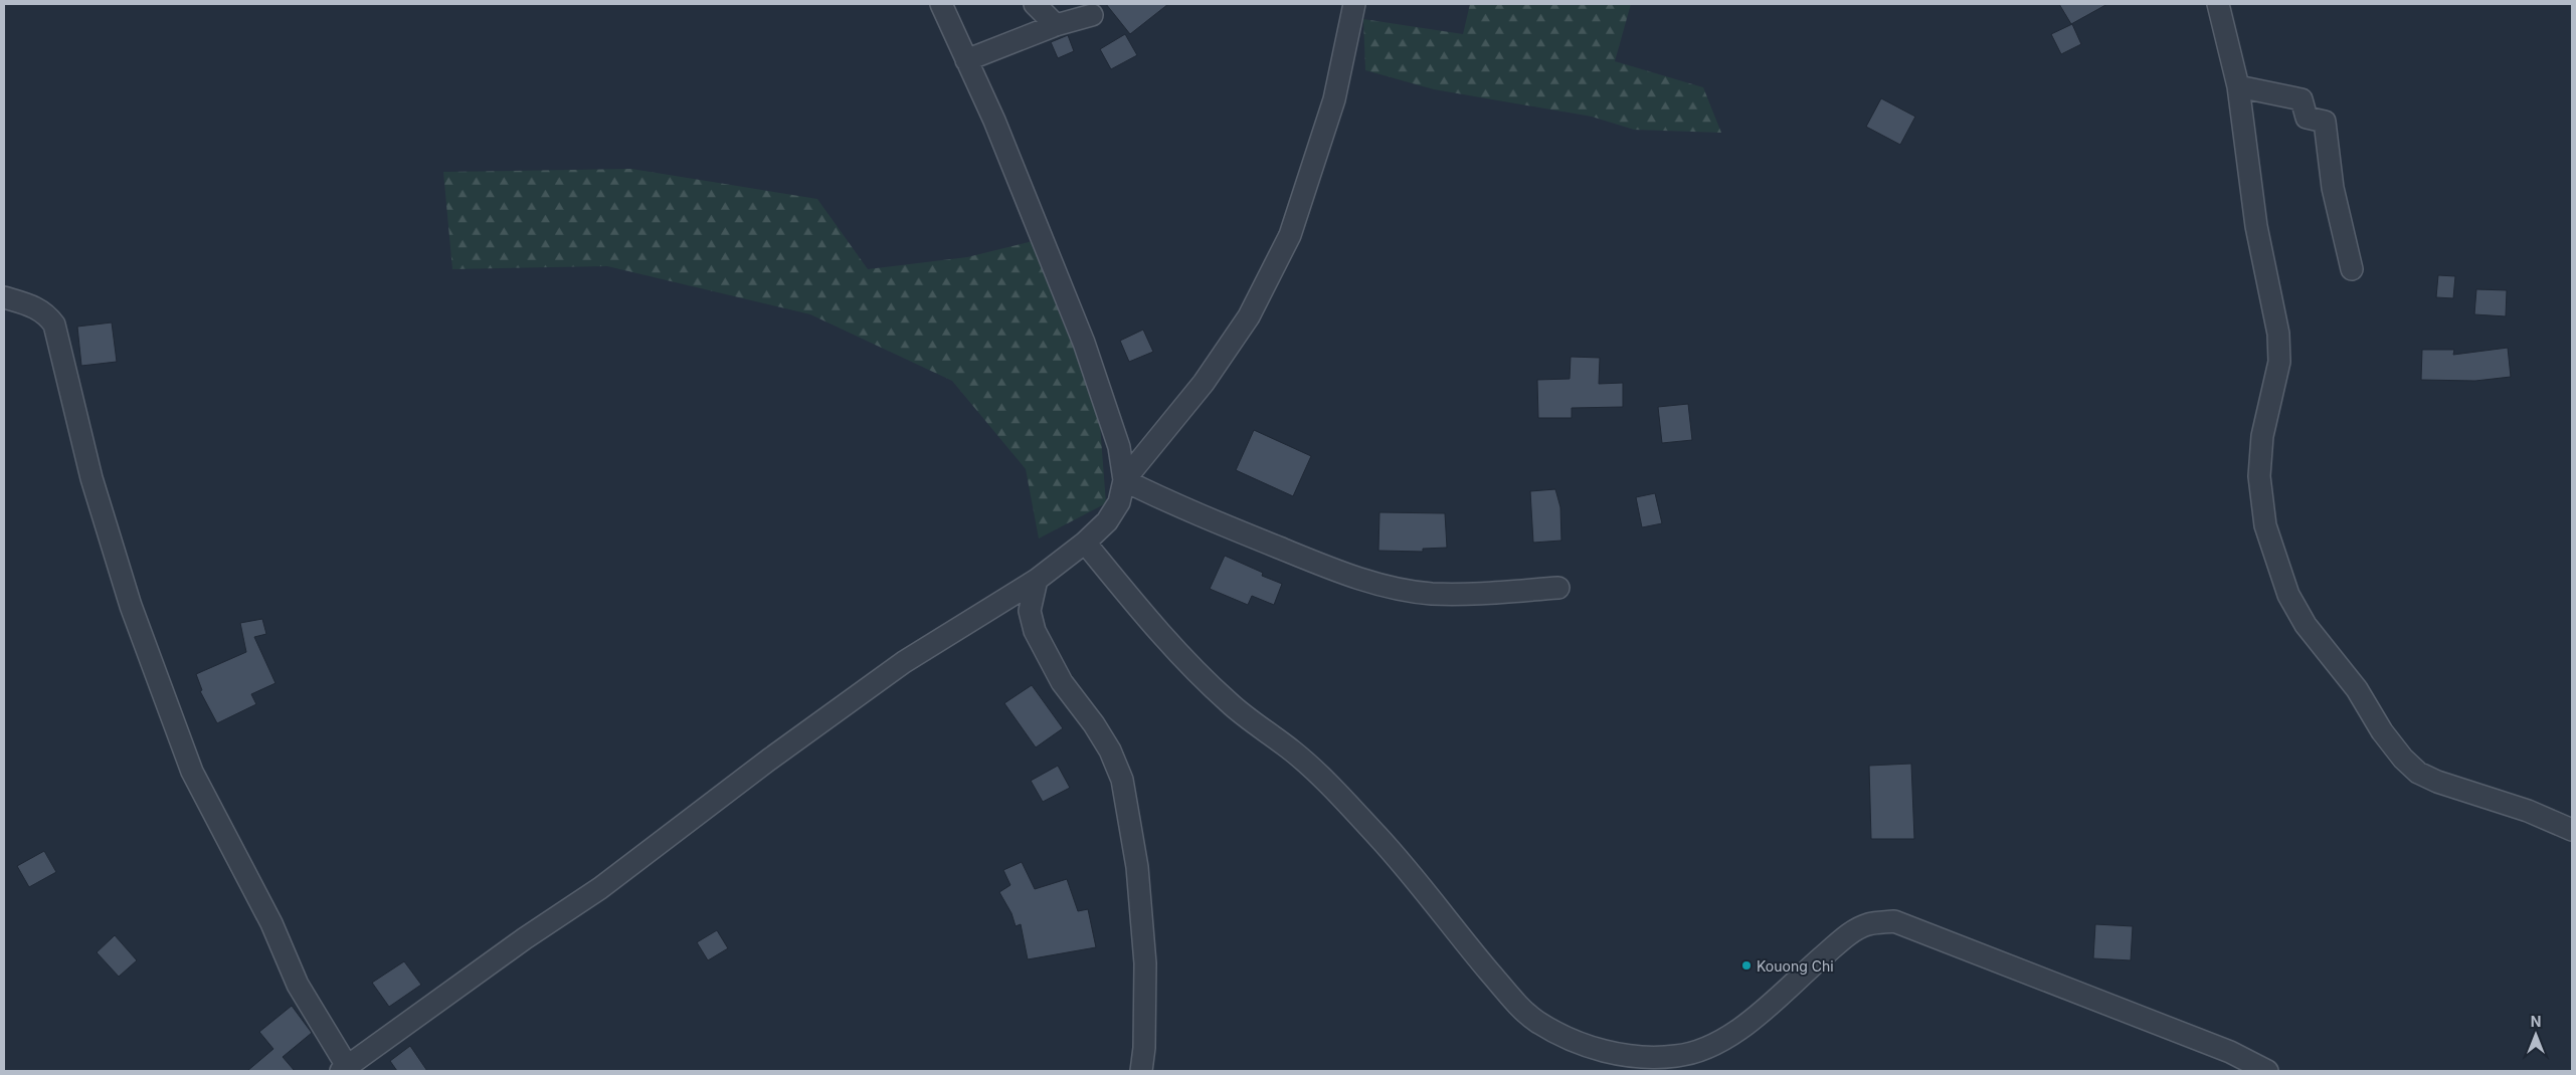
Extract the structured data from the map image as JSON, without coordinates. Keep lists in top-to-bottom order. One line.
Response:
{"places":["Kouong Chi"],"north":"top"}
